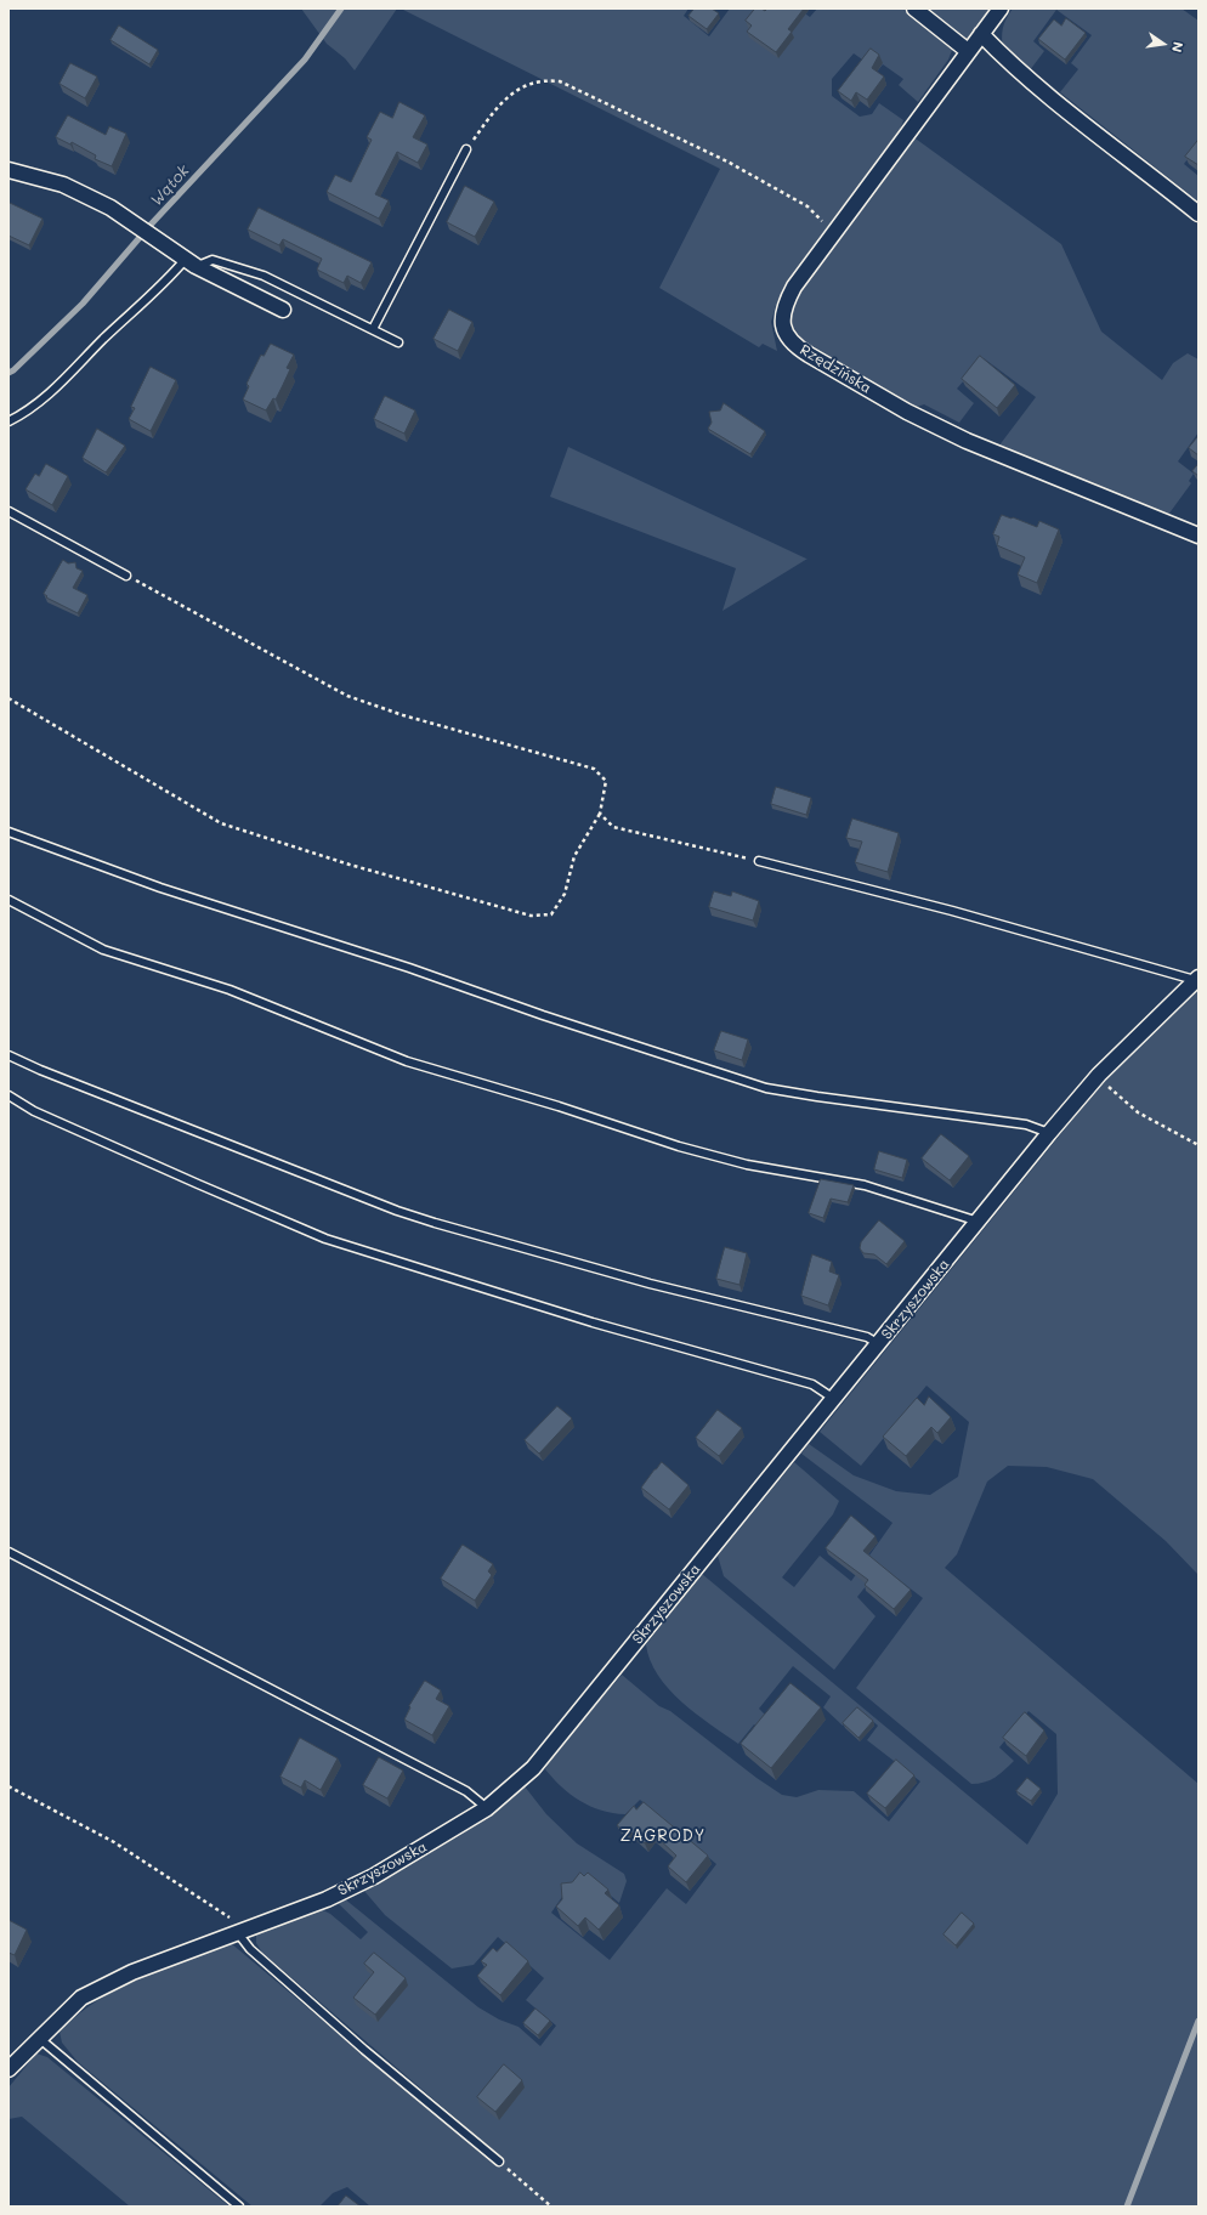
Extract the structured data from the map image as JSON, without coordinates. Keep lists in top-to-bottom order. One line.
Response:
{"streets":{"street":["Rzędzińska","Skrzyszowska"]},"districts":["ZAGRODY"],"water":["Wątok"],"north":"right"}
